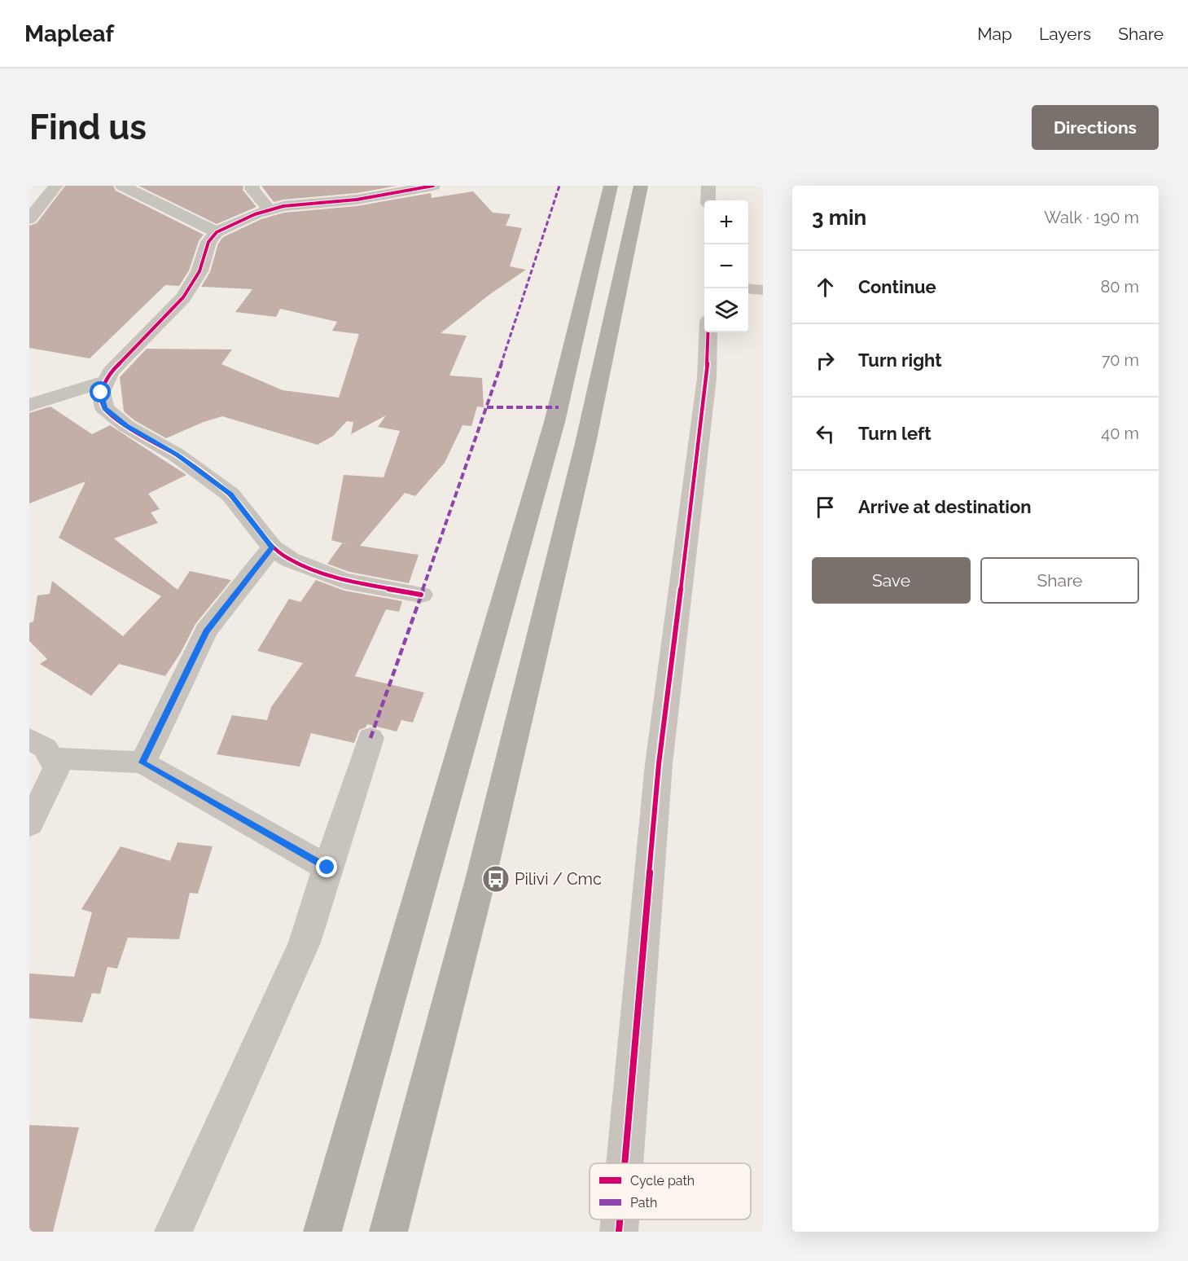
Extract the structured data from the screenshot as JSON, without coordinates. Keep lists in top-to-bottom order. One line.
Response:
{"places":{"bus stop":["Pilivi / Cmc"]},"legend":["Cycle path","Path"],"page":{"header":"Mapleaf","nav":["Map","Layers","Share"],"buttons":["Directions",["Save","Share"]],"title":"Find us","heading":["3 min","Walk · 190 m"],"map_buttons":["+","−"],"list":[["Continue","80 m"],["Turn right","70 m"],["Turn left","40 m"],"Arrive at destination"]}}
